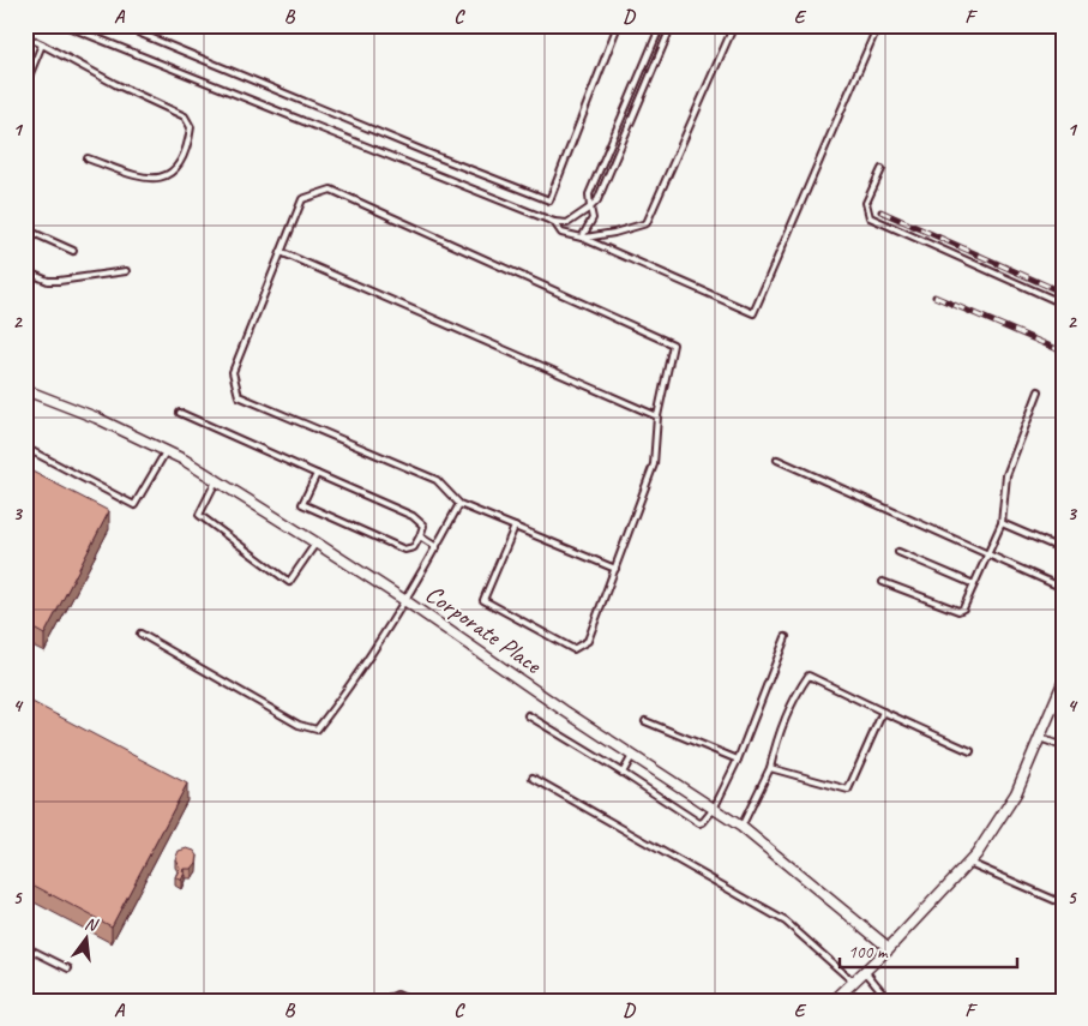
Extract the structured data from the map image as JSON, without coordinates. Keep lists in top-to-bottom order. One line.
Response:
{"streets":{"street":["Corporate Place"]},"scale_bar":"100 m","north":"top","grid":{"columns":["A","B","C","D","E","F"],"rows":["1","2","3","4","5"]}}
